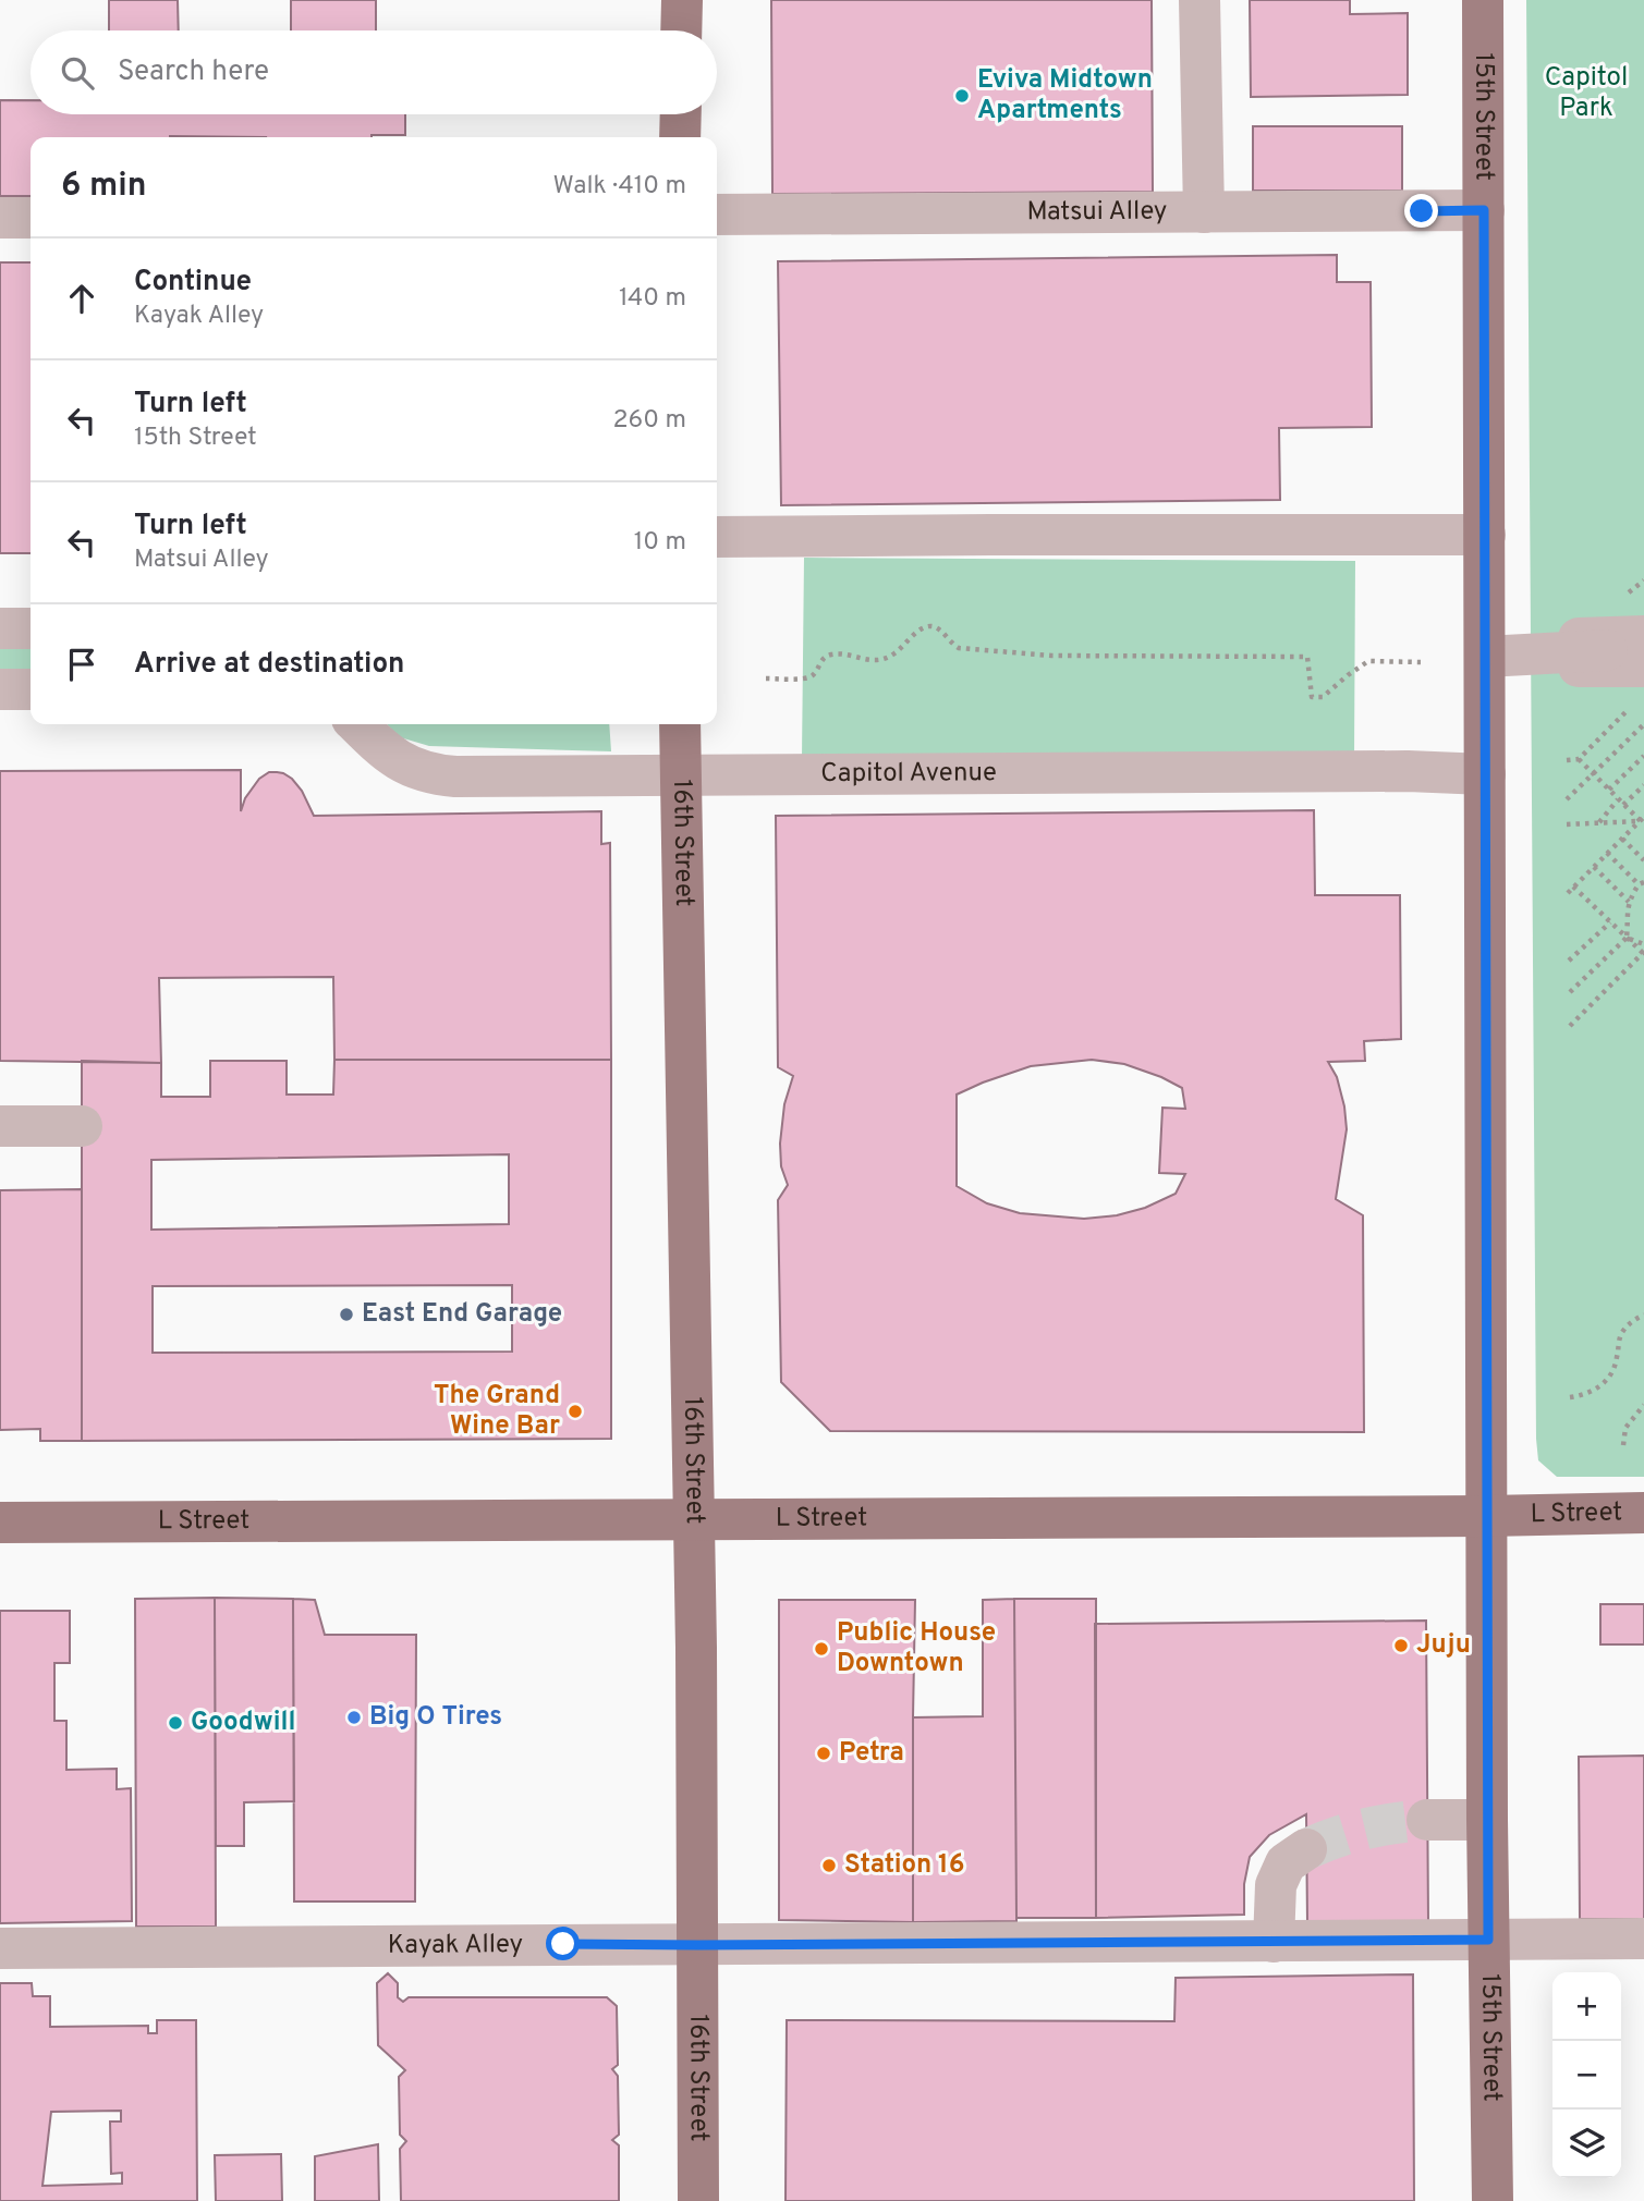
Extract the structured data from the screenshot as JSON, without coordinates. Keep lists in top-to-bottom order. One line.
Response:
{"streets":{"main road":["15th Street","16th Street","L Street"],"street":["Matsui Alley","Capitol Avenue","Kayak Alley"]},"crossings":[["15th Street","Matsui Alley"],["15th Street","Capitol Avenue"],["15th Street","L Street"],["15th Street","Kayak Alley"],["Capitol Avenue","16th Street"],["16th Street","L Street"],["16th Street","Kayak Alley"]],"parks":["Capitol Park"],"places":["Eviva Midtown Apartments","East End Garage","The Grand Wine Bar","Juju","Public House Downtown","Big O Tires","Goodwill","Petra","Station 16"],"page":{"search":"Search here","heading":["6 min","Walk · 410 m"],"list":[["Continue","Kayak Alley","140 m"],["Turn left","15th Street","260 m"],["Turn left","Matsui Alley","10 m"],"Arrive at destination"],"map_buttons":["+","−"]}}
